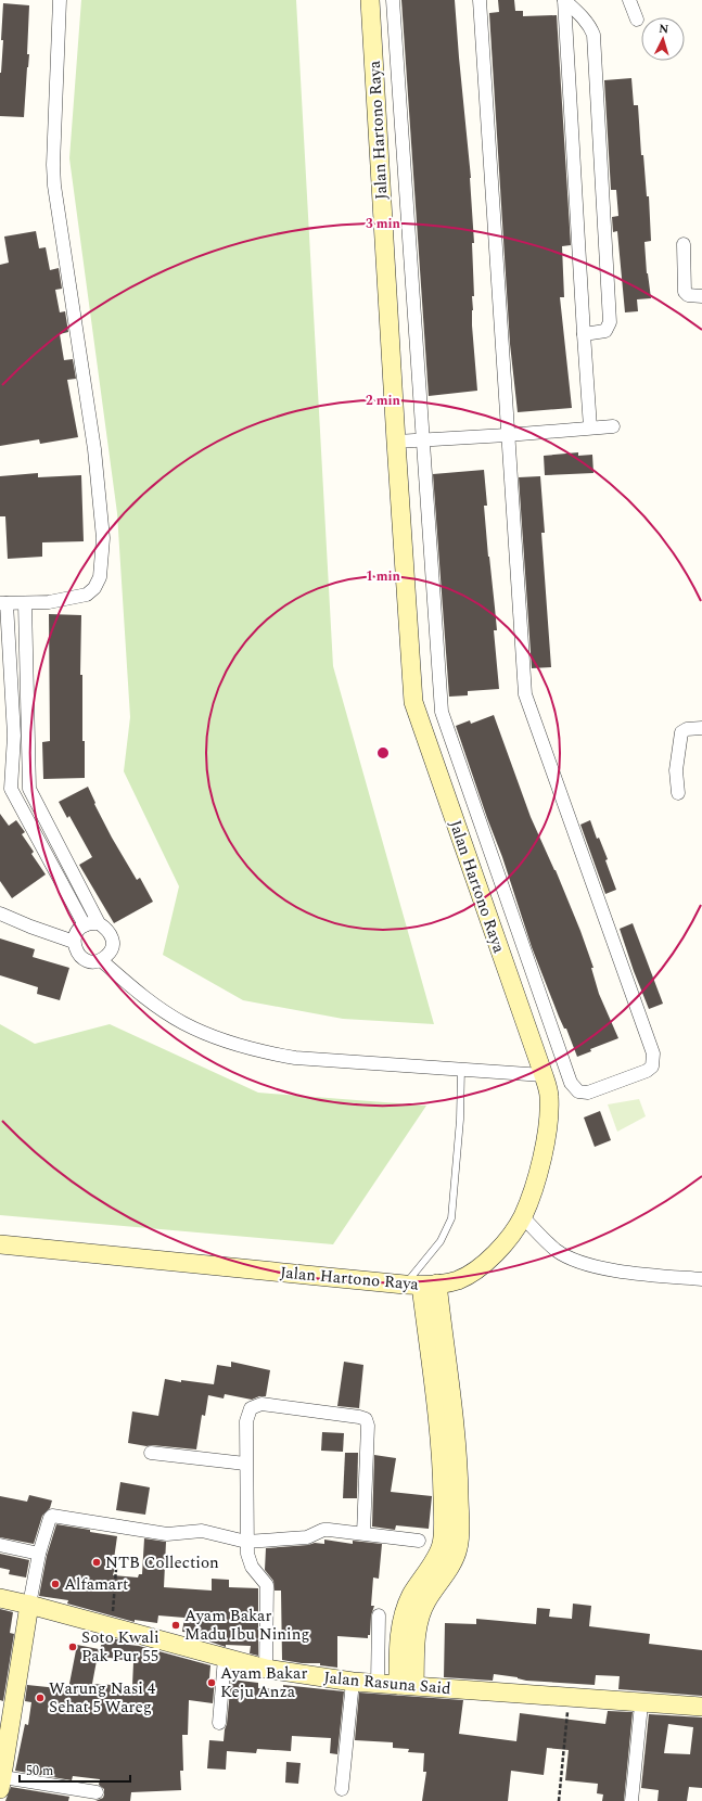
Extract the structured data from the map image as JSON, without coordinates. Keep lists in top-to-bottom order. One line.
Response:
{"streets":{"street":["Jalan Hartono Raya","Jalan Rasuna Said"]},"places":["NTB Collection","Alfamart","Ayam Bakar Madu Ibu Nining","Soto Kwali Pak Pur 55","Ayam Bakar Keju Anza","Warung Nasi 4 Sehat 5 Wareg"],"scale_bar":"50 m","north":"top","rings":["3 min","2 min","1 min"]}
